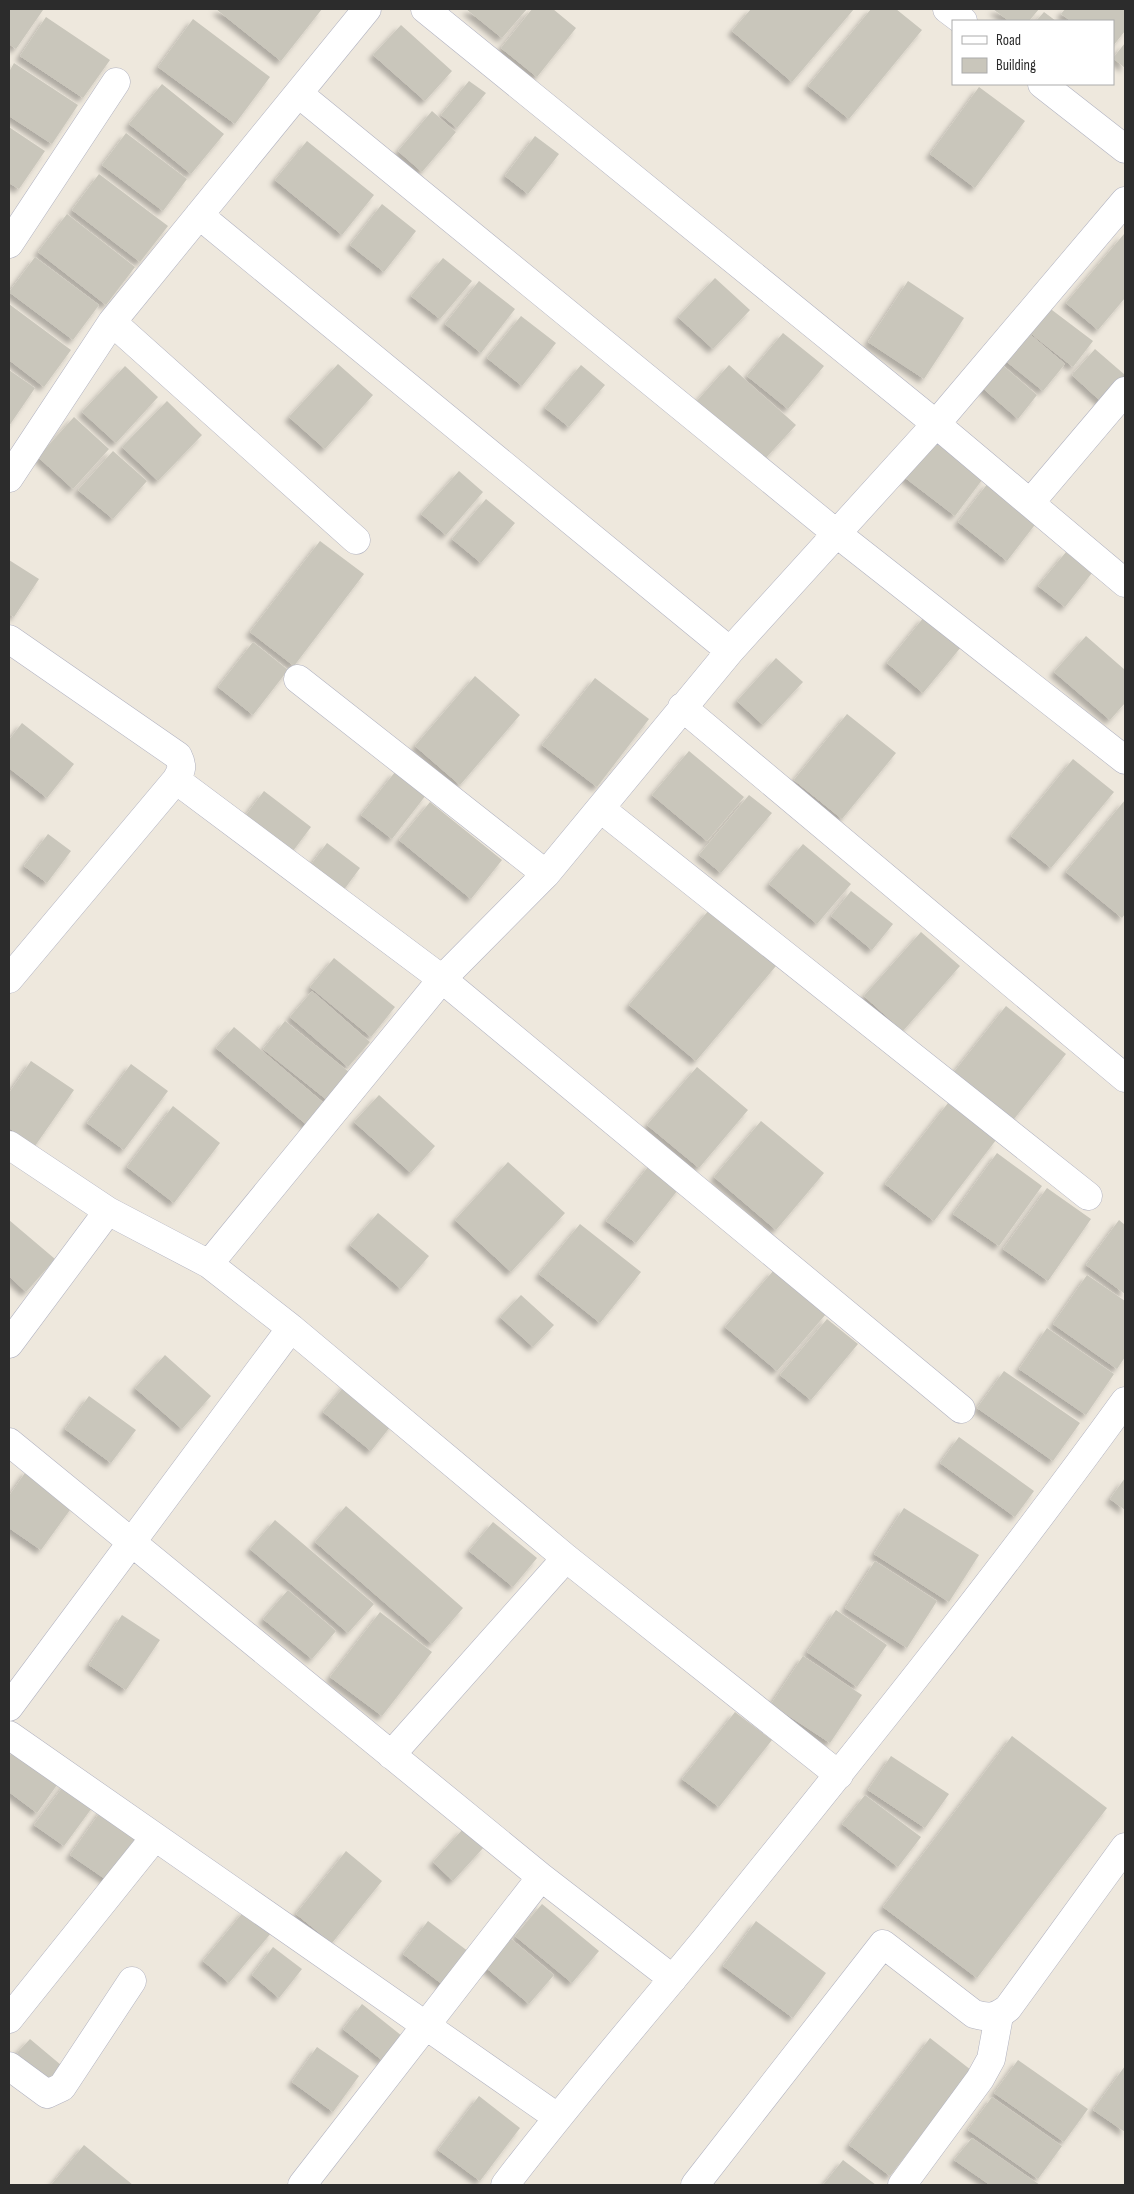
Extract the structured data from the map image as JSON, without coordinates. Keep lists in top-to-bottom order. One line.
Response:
{"legend":["Road","Building"]}
